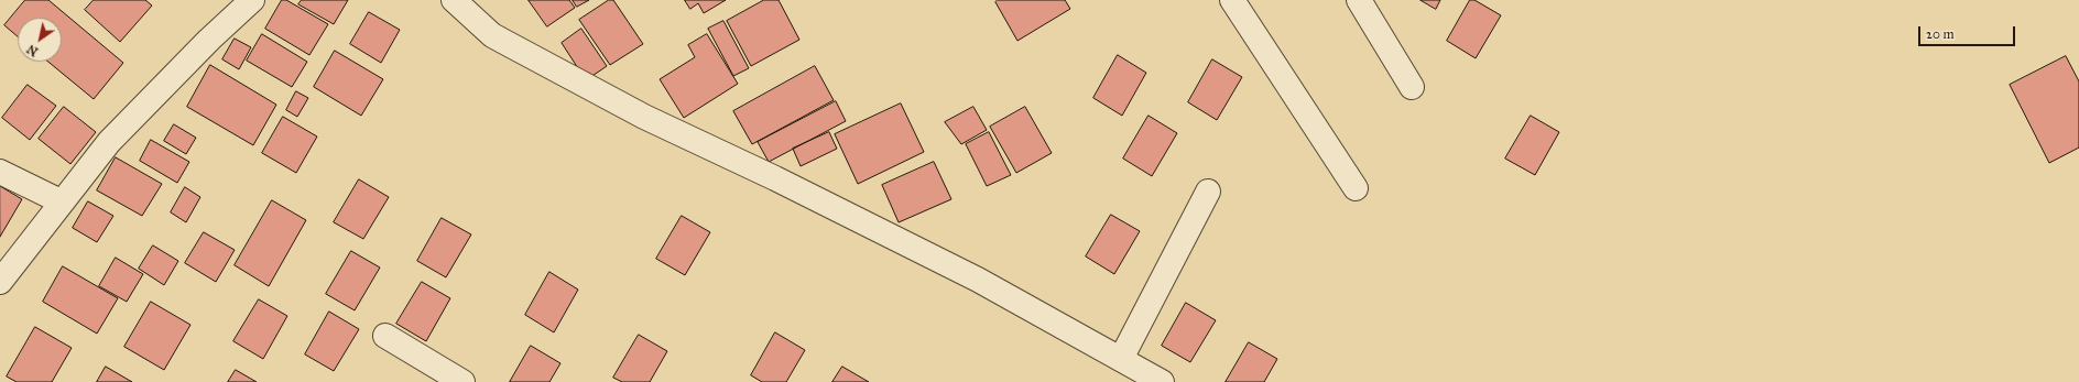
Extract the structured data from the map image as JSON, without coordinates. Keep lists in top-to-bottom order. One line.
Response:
{"scale_bar":"20 m","north":"bottom left"}
